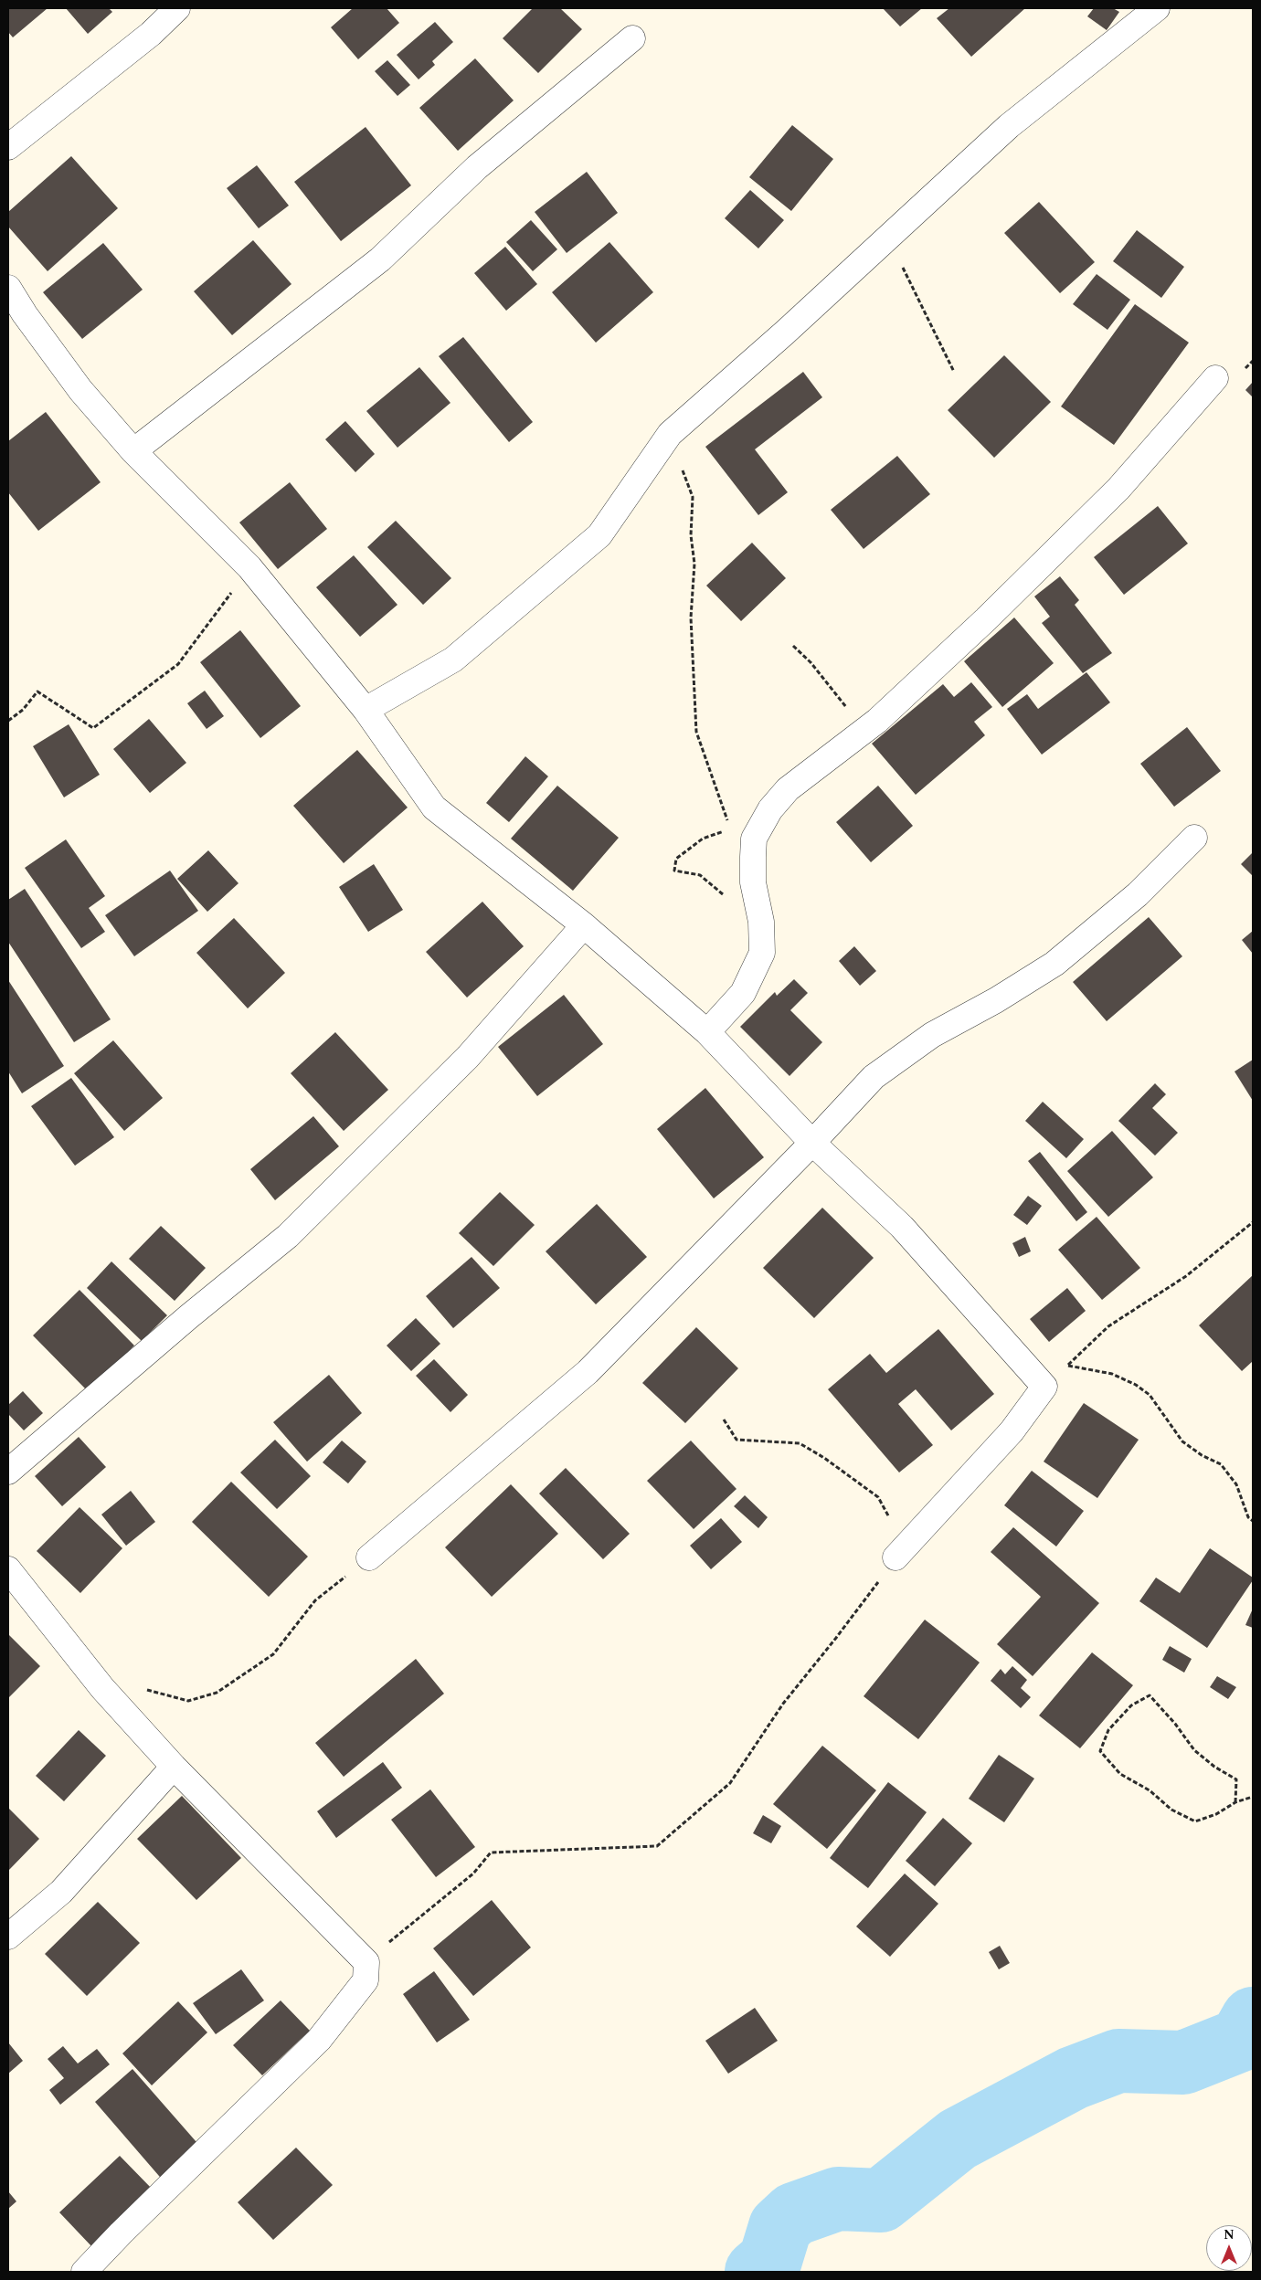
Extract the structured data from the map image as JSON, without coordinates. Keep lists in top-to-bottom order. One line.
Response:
{"north":"top"}
